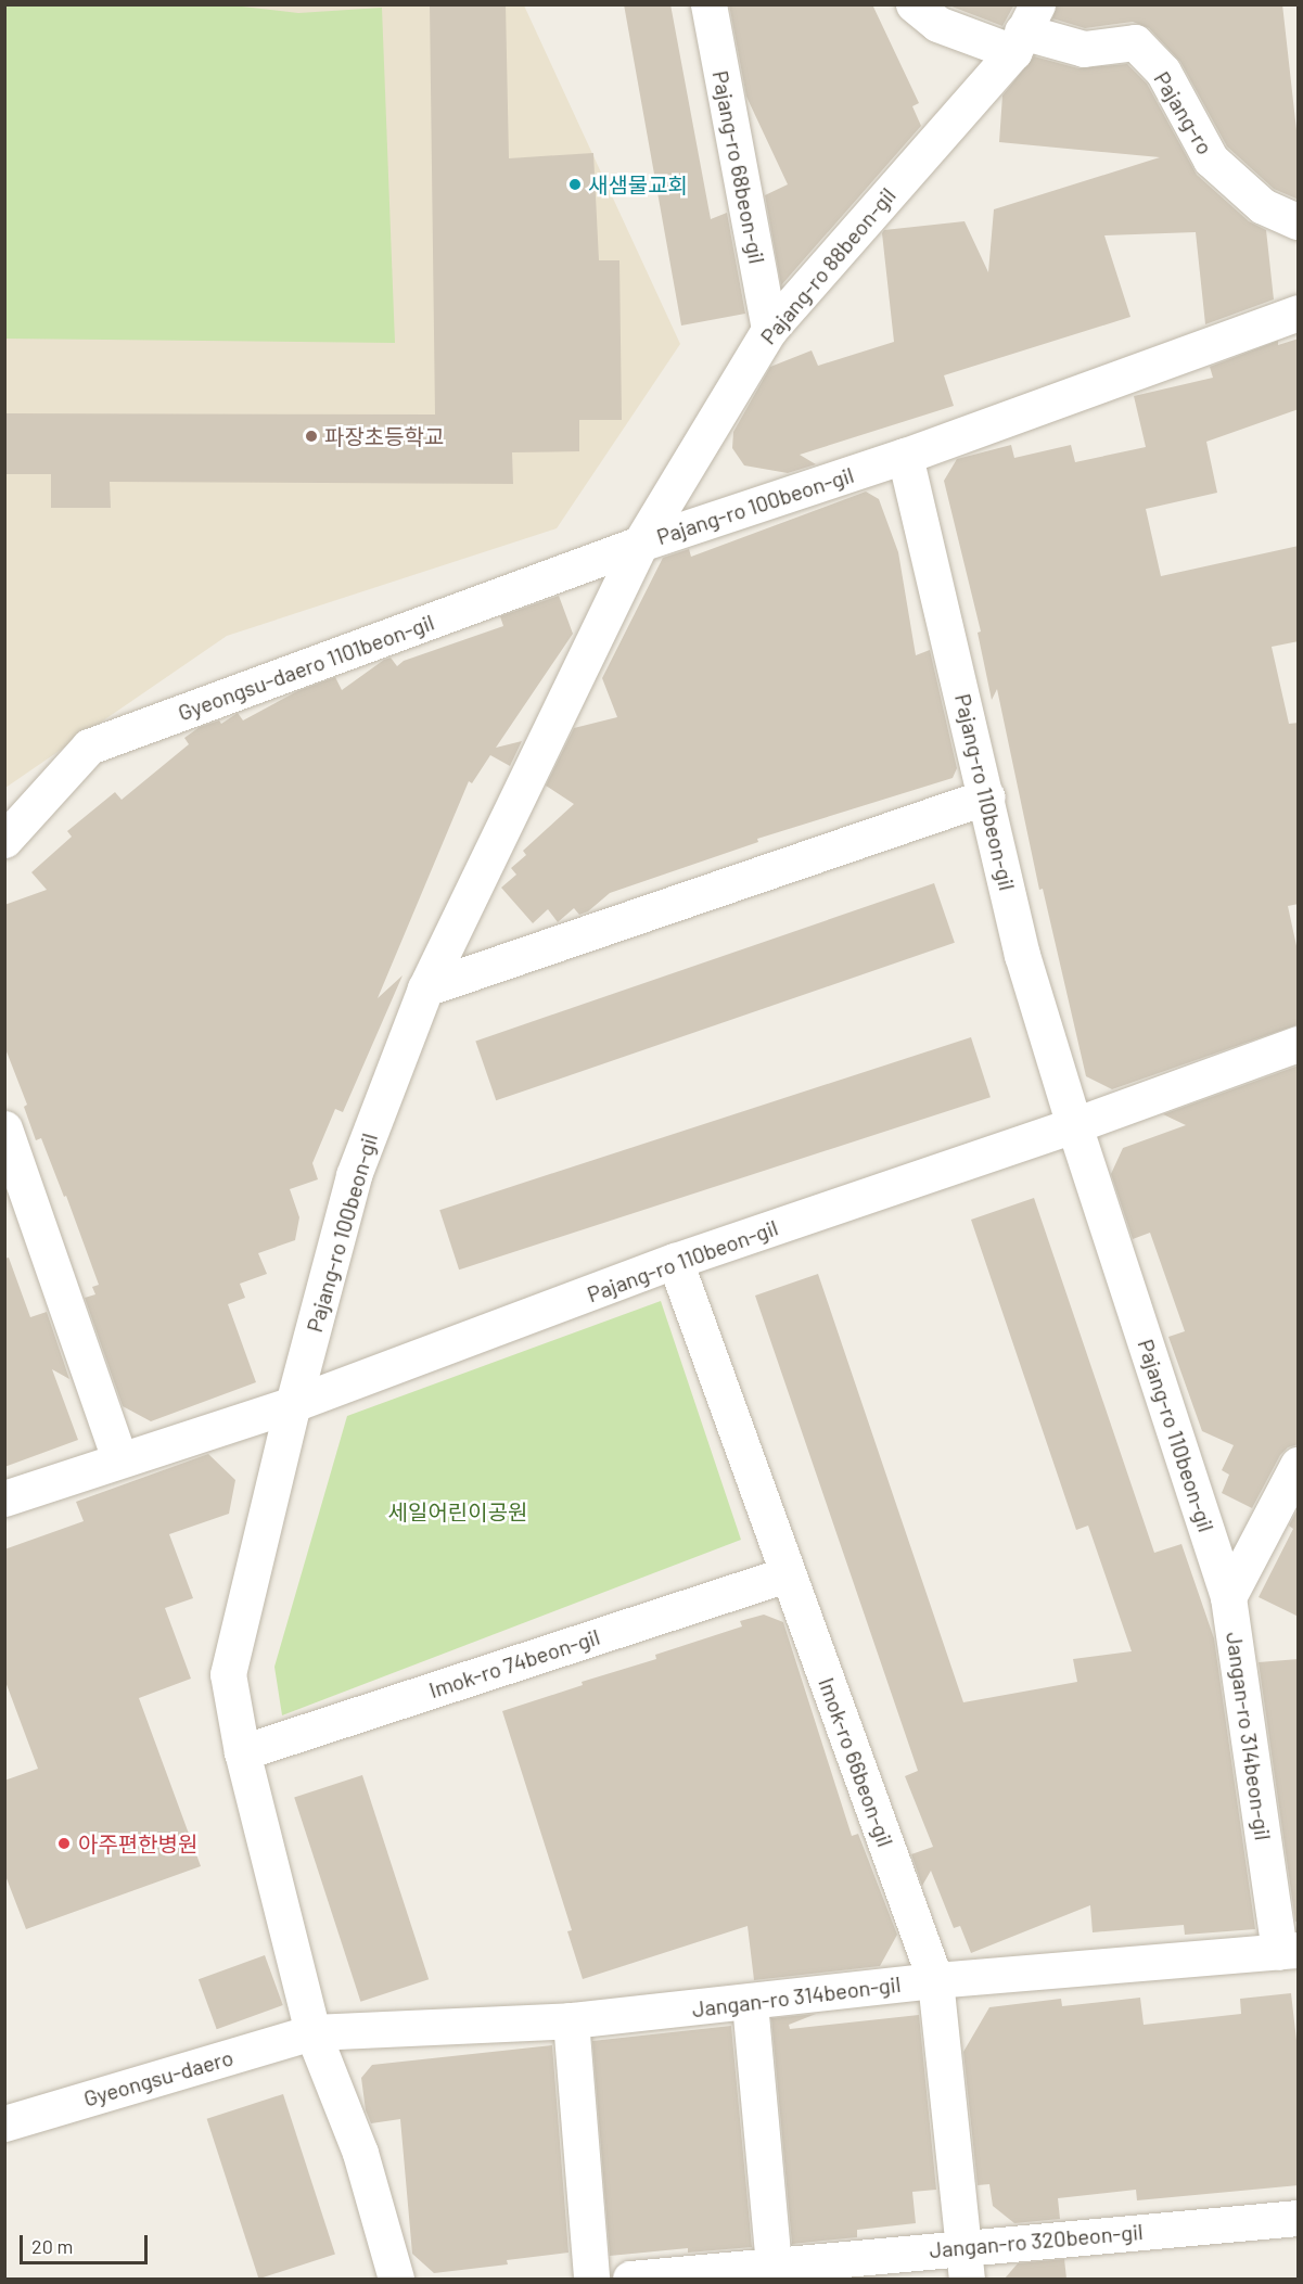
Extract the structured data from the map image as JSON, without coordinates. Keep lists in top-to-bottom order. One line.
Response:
{"streets":{"street":["Pajang-ro","Pajang-ro 68beon-gil","Pajang-ro 88beon-gil","Pajang-ro 100beon-gil","Gyeongsu-daero 1101beon-gil","Pajang-ro 110beon-gil","Imok-ro 74beon-gil","Jangan-ro 314beon-gil","Imok-ro 66beon-gil","Gyeongsu-daero","Jangan-ro 320beon-gil"]},"crossings":[["Pajang-ro","Pajang-ro 88beon-gil"],["Pajang-ro 68beon-gil","Pajang-ro 88beon-gil"],["Pajang-ro 88beon-gil","Pajang-ro 100beon-gil"],["Pajang-ro 88beon-gil","Gyeongsu-daero 1101beon-gil"],["Pajang-ro 100beon-gil","Gyeongsu-daero 1101beon-gil"],["Pajang-ro 100beon-gil","Pajang-ro 110beon-gil"],["Pajang-ro 110beon-gil","Jangan-ro 314beon-gil"],["Pajang-ro 110beon-gil","Imok-ro 66beon-gil"],["Imok-ro 74beon-gil","Imok-ro 66beon-gil"],["Jangan-ro 314beon-gil","Imok-ro 66beon-gil"],["Jangan-ro 314beon-gil","Gyeongsu-daero"],["Imok-ro 66beon-gil","Jangan-ro 320beon-gil"]],"parks":["세일어린이공원"],"places":["새샘물교회","파장초등학교","아주편한병원"],"scale_bar":"20 m"}
